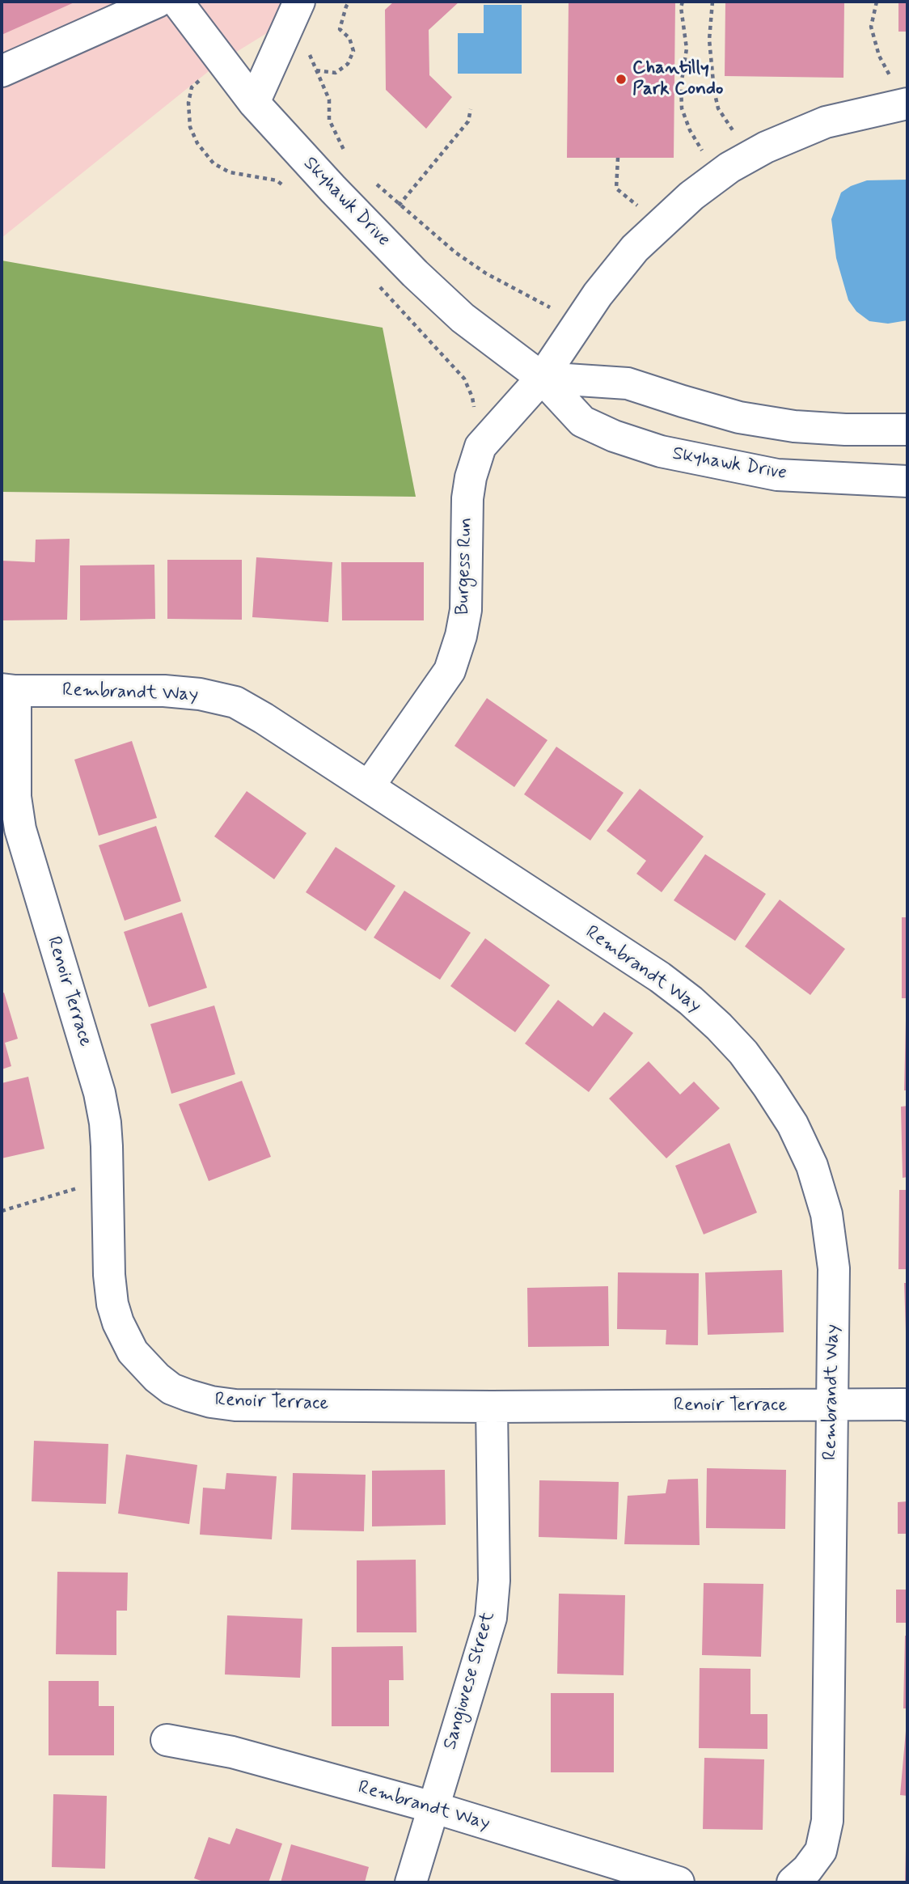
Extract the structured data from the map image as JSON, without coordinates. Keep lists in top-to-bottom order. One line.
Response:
{"streets":{"street":["Skyhawk Drive","Burgess Run","Rembrandt Way","Renoir Terrace","Sangiovese Street"]},"crossings":[["Skyhawk Drive","Burgess Run"],["Burgess Run","Rembrandt Way"],["Rembrandt Way","Renoir Terrace"],["Rembrandt Way","Sangiovese Street"],["Renoir Terrace","Sangiovese Street"]],"places":["Chantilly Park Condo"]}
